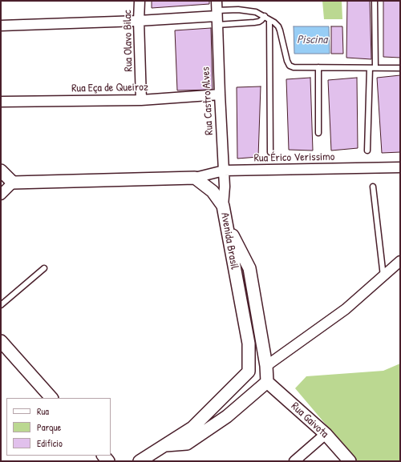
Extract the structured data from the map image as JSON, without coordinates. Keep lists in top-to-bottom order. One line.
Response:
{"streets":{"street":["Rua Olavo Bilac","Rua Eça de Queiroz","Rua Castro Alves","Rua Érico Verissimo","Avenida Brasil","Rua Gaivota"]},"crossings":[["Rua Olavo Bilac","Rua Eça de Queiroz"],["Rua Eça de Queiroz","Rua Castro Alves"],["Rua Castro Alves","Rua Érico Verissimo"]],"water":["Piscina"],"legend":["Rua","Parque","Edifício"]}
